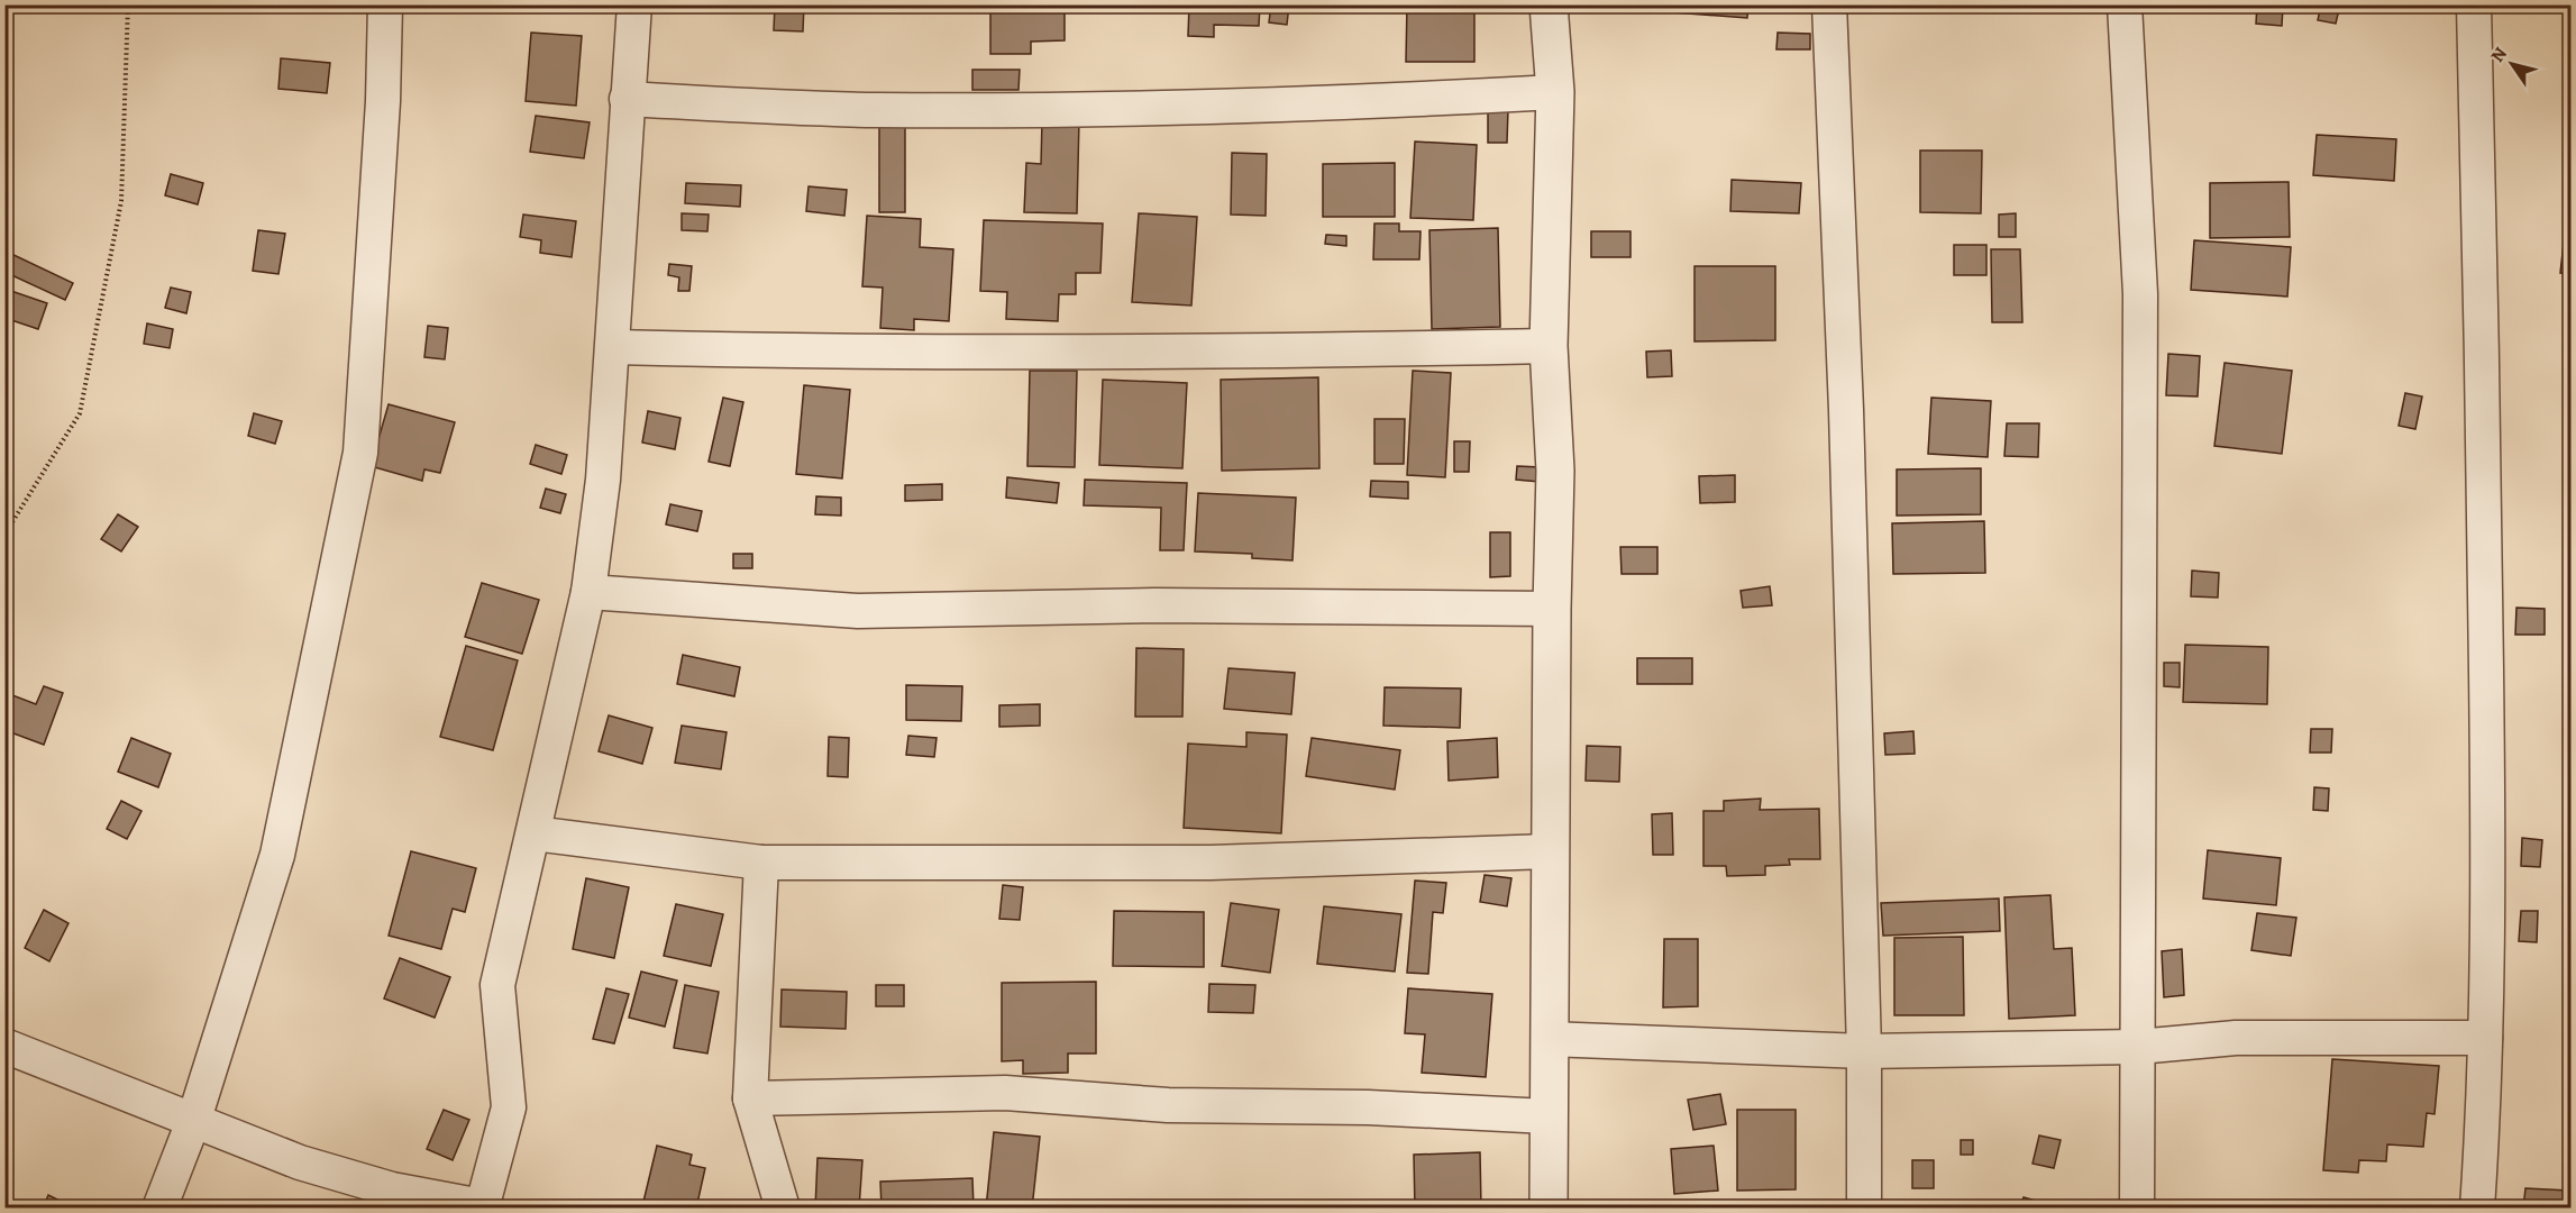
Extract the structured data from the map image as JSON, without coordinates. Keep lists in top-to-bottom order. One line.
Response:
{"north":"top left"}
